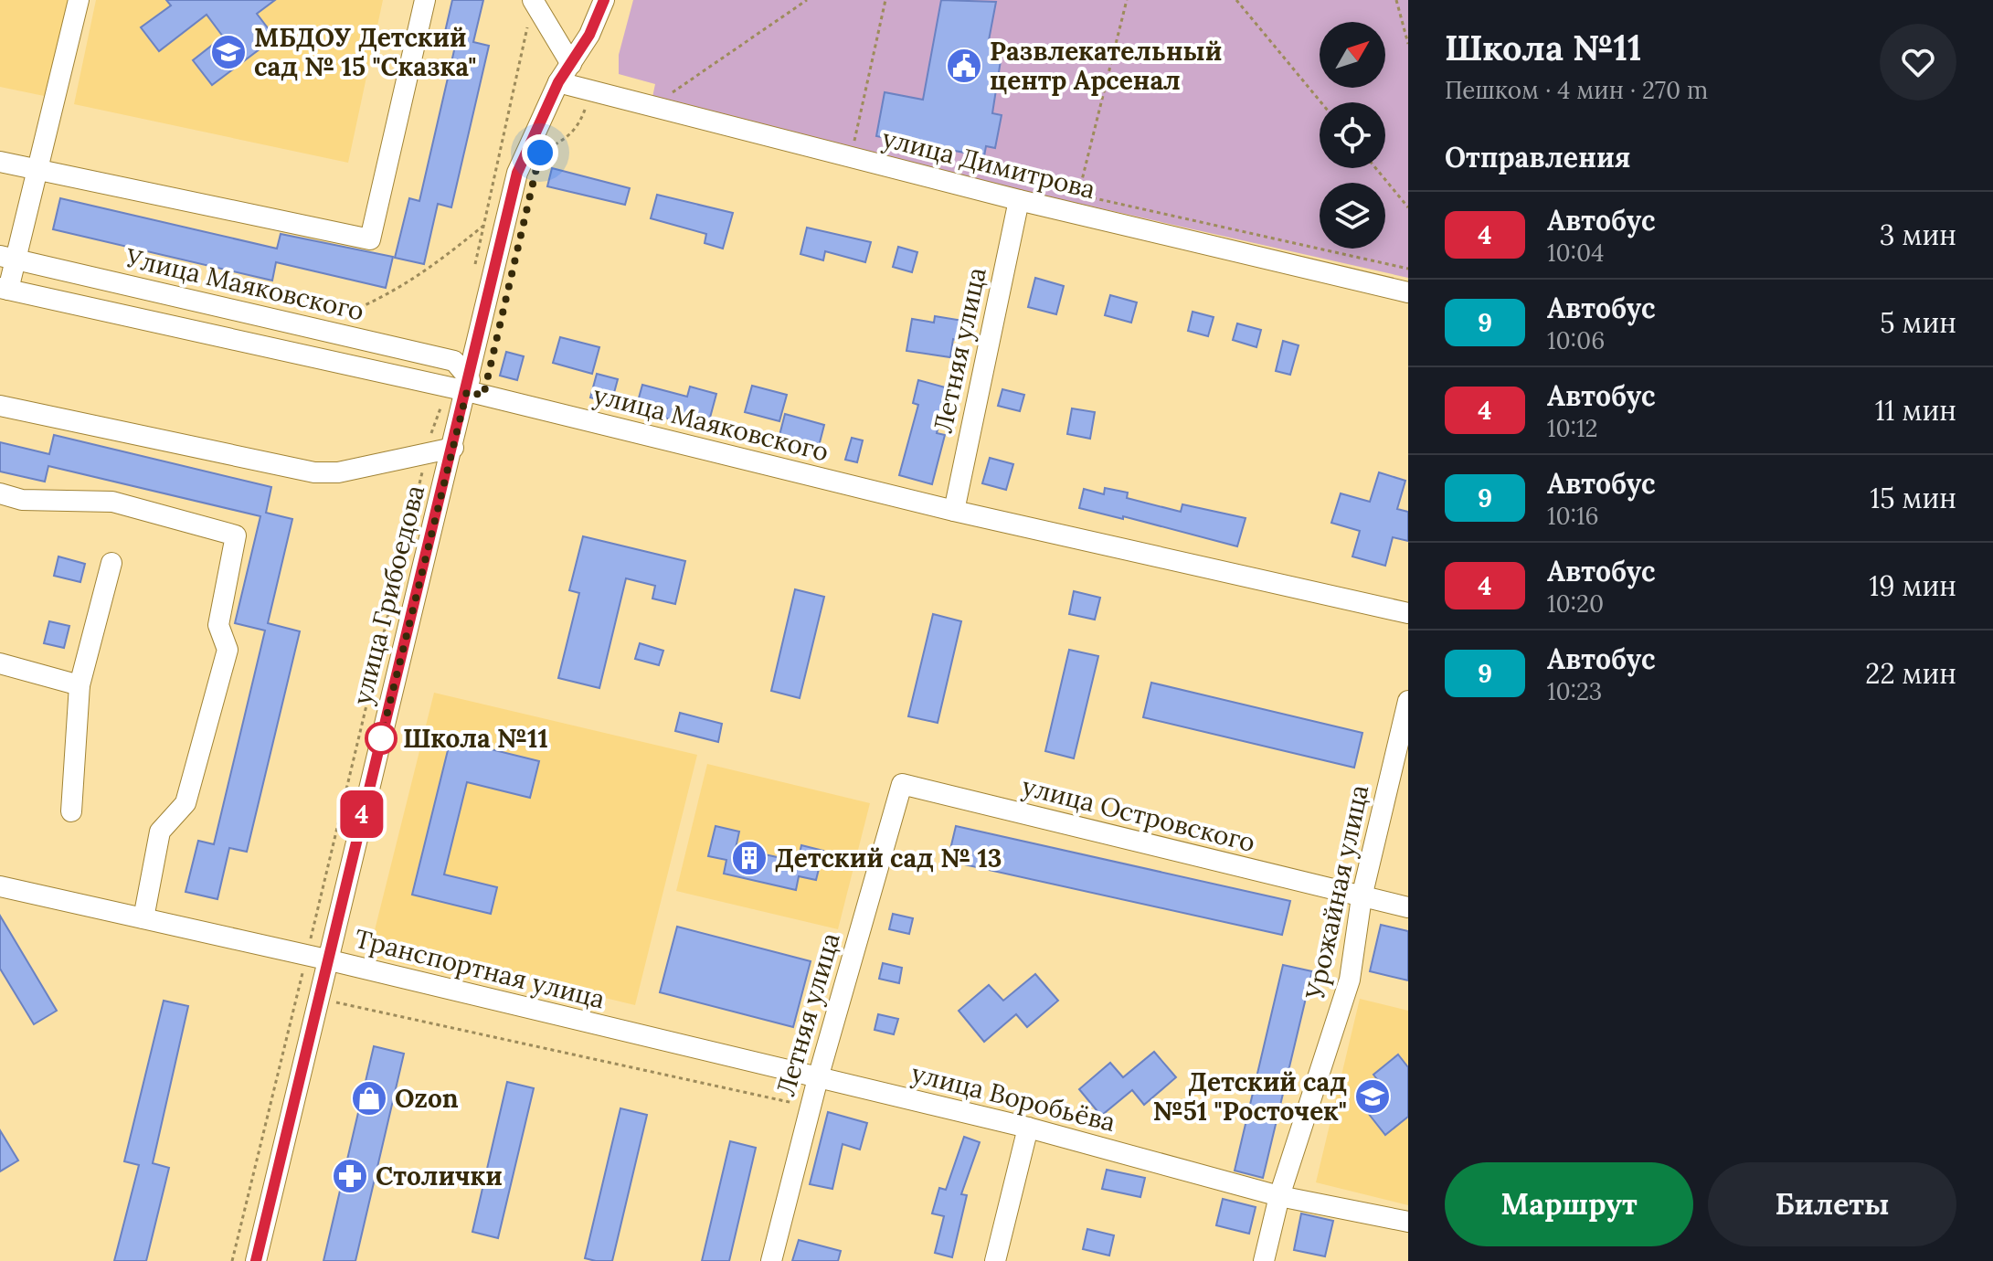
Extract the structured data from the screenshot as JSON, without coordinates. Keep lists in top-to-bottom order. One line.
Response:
{"streets":{"street":["улица Димитрова","Улица Маяковского","Летняя улица","улица Маяковского","улица Грибоедова","улица Островского","Урожайная улица","Транспортная улица","улица Воробьёва"]},"crossings":[["улица Димитрова","Летняя улица"],["улица Димитрова","улица Грибоедова"],["Улица Маяковского","улица Маяковского"],["Улица Маяковского","улица Грибоедова"],["Летняя улица","улица Маяковского"],["Летняя улица","улица Островского"],["Летняя улица","Транспортная улица"],["Летняя улица","улица Воробьёва"],["улица Маяковского","улица Грибоедова"],["улица Грибоедова","Транспортная улица"],["улица Островского","Урожайная улица"],["Урожайная улица","улица Воробьёва"],["Транспортная улица","улица Воробьёва"]],"places":{"school or university":["МБДОУ Детский сад № 15 \"Сказка\"","Детский сад №51 \"Росточек\""],"public building":["Развлекательный центр Арсенал"],"other":["Школа №11"],"building":["Детский сад № 13"],"shop":["Ozon"],"pharmacy":["Столички"]},"lines":["bus line 4"],"north":"top right","page":{"on_map":"4","heading":[["Школа №11","Пешком · 4 мин · 270 m"],"Отправления"],"list":[{"mark":"4","name":"Автобус","note":"10:04","value":"3 мин"},{"mark":"9","name":"Автобус","note":"10:06","value":"5 мин"},{"mark":"4","name":"Автобус","note":"10:12","value":"11 мин"},{"mark":"9","name":"Автобус","note":"10:16","value":"15 мин"},{"mark":"4","name":"Автобус","note":"10:20","value":"19 мин"},{"mark":"9","name":"Автобус","note":"10:23","value":"22 мин"}],"buttons":["Маршрут","Билеты"]}}
